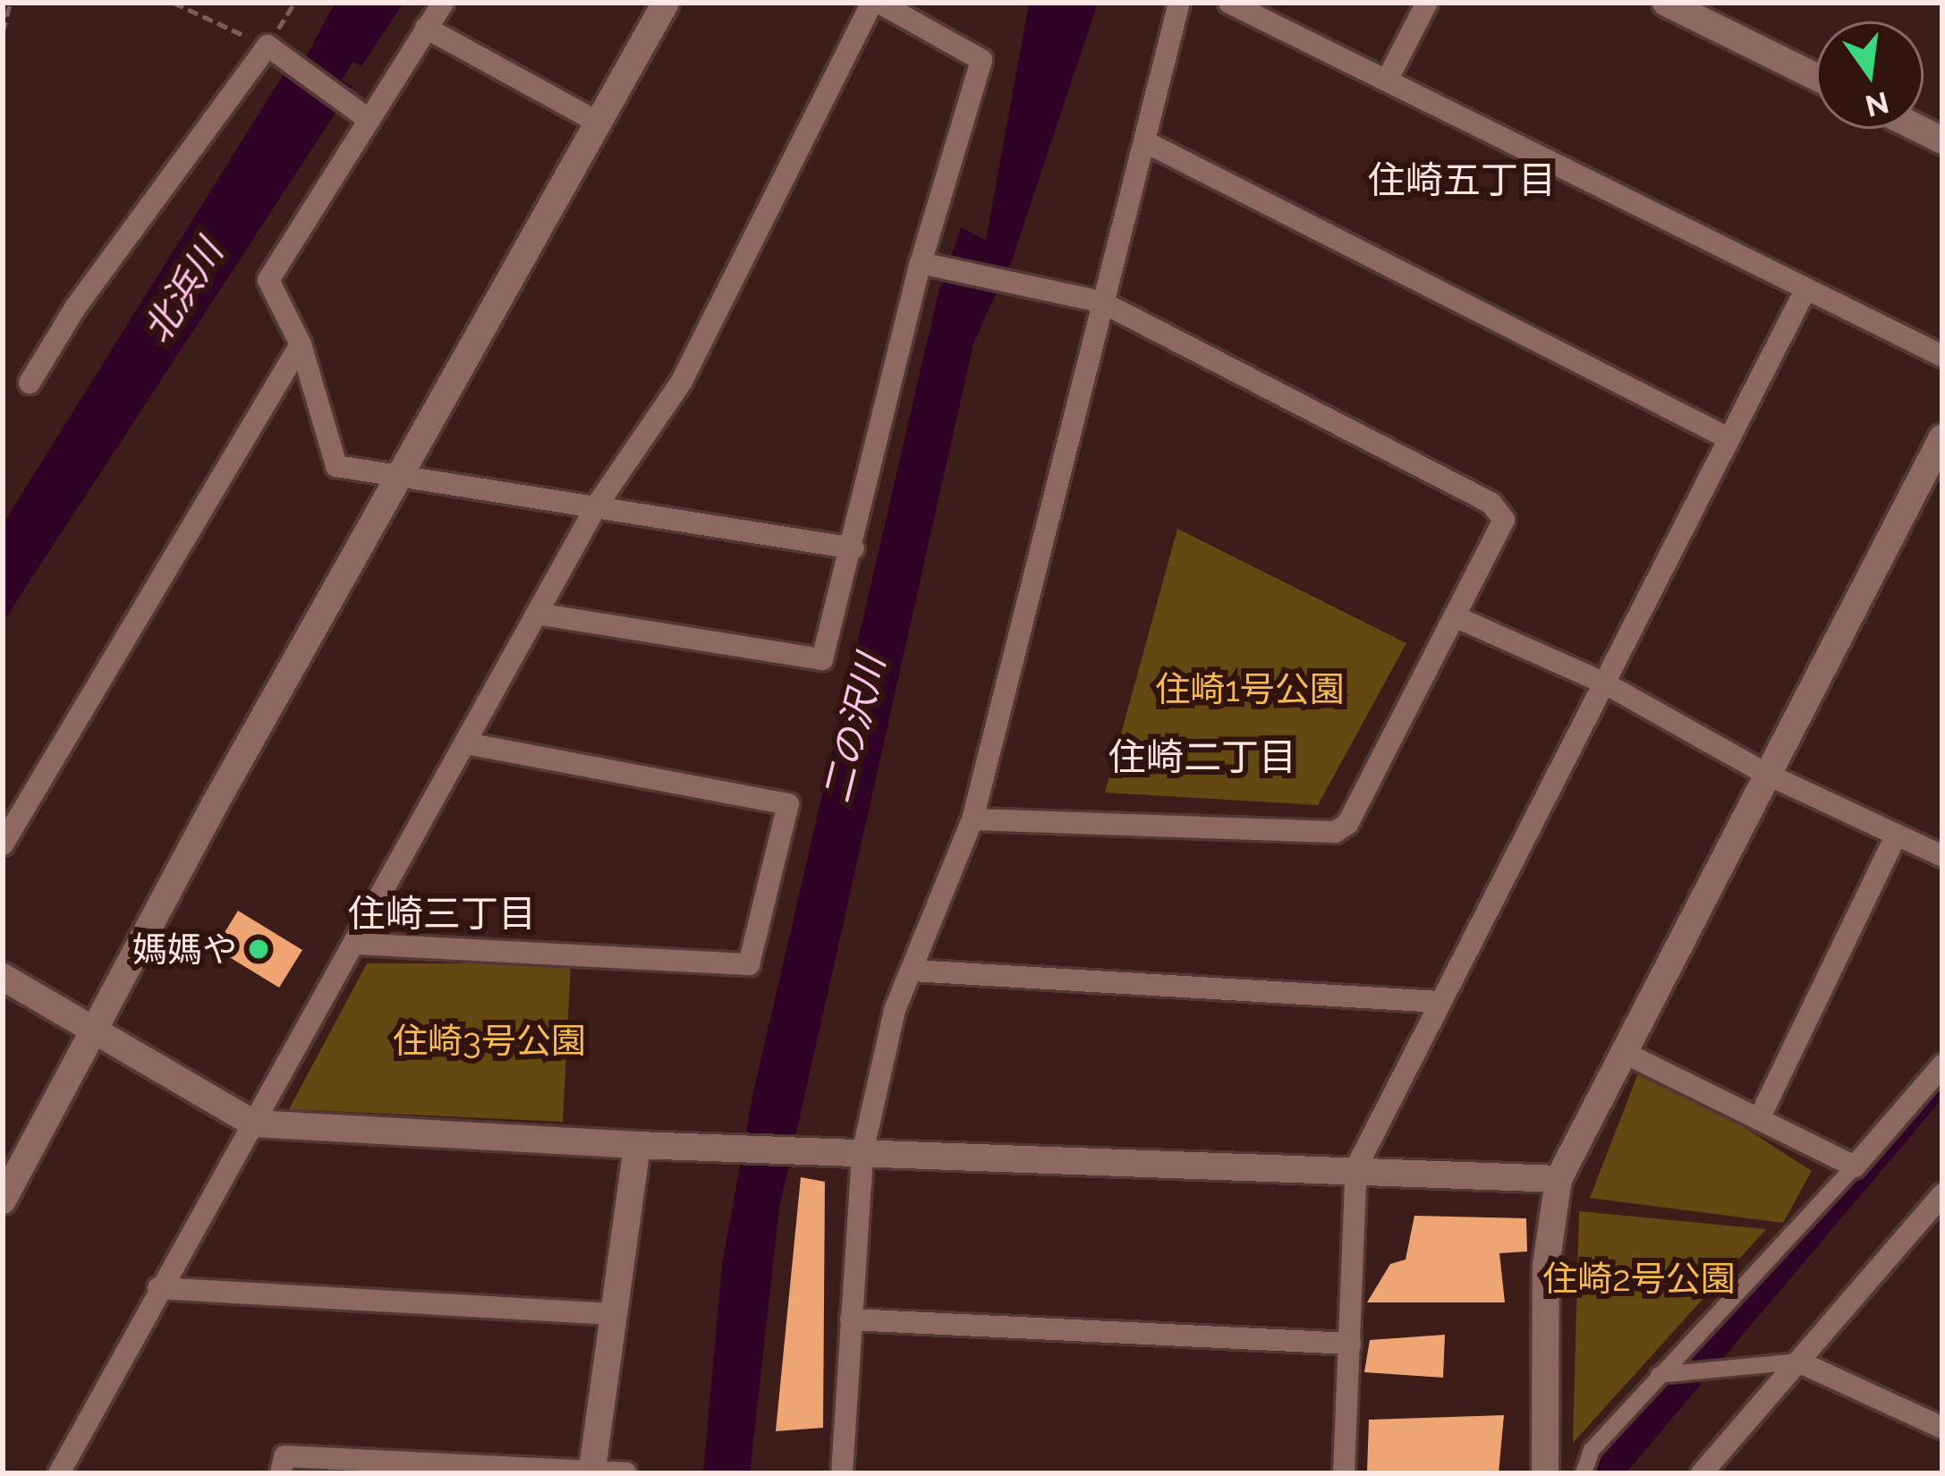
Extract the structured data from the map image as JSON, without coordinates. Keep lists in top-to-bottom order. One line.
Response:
{"districts":["住崎五丁目","住崎二丁目","住崎三丁目"],"water":["北浜川","二の沢川"],"parks":["住崎1号公園","住崎3号公園","住崎2号公園"],"places":["媽媽や"],"north":"bottom"}
